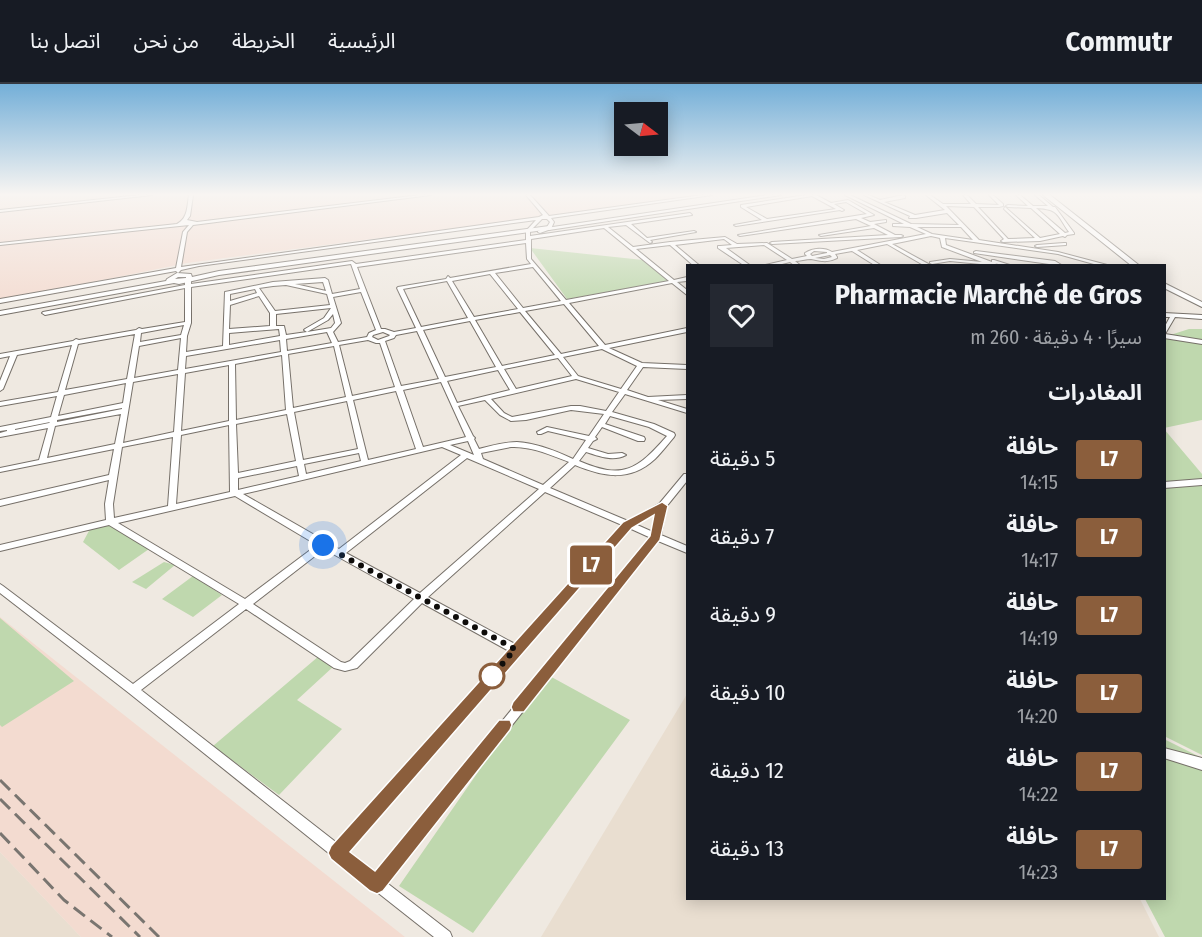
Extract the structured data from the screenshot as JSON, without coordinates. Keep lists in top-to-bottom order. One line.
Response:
{"lines":["bus line L7"],"north":"right","page":{"header":"Commutr","nav":["الرئيسية","الخريطة","من نحن","اتصل بنا"],"on_map":"L7","heading":[["Pharmacie Marché de Gros","سيرًا · 4 دقيقة · 260 m"],"المغادرات"],"list":[{"mark":"L7","name":"حافلة","note":"14:15","value":"5 دقيقة"},{"mark":"L7","name":"حافلة","note":"14:17","value":"7 دقيقة"},{"mark":"L7","name":"حافلة","note":"14:19","value":"9 دقيقة"},{"mark":"L7","name":"حافلة","note":"14:20","value":"10 دقيقة"},{"mark":"L7","name":"حافلة","note":"14:22","value":"12 دقيقة"},{"mark":"L7","name":"حافلة","note":"14:23","value":"13 دقيقة"}]}}
